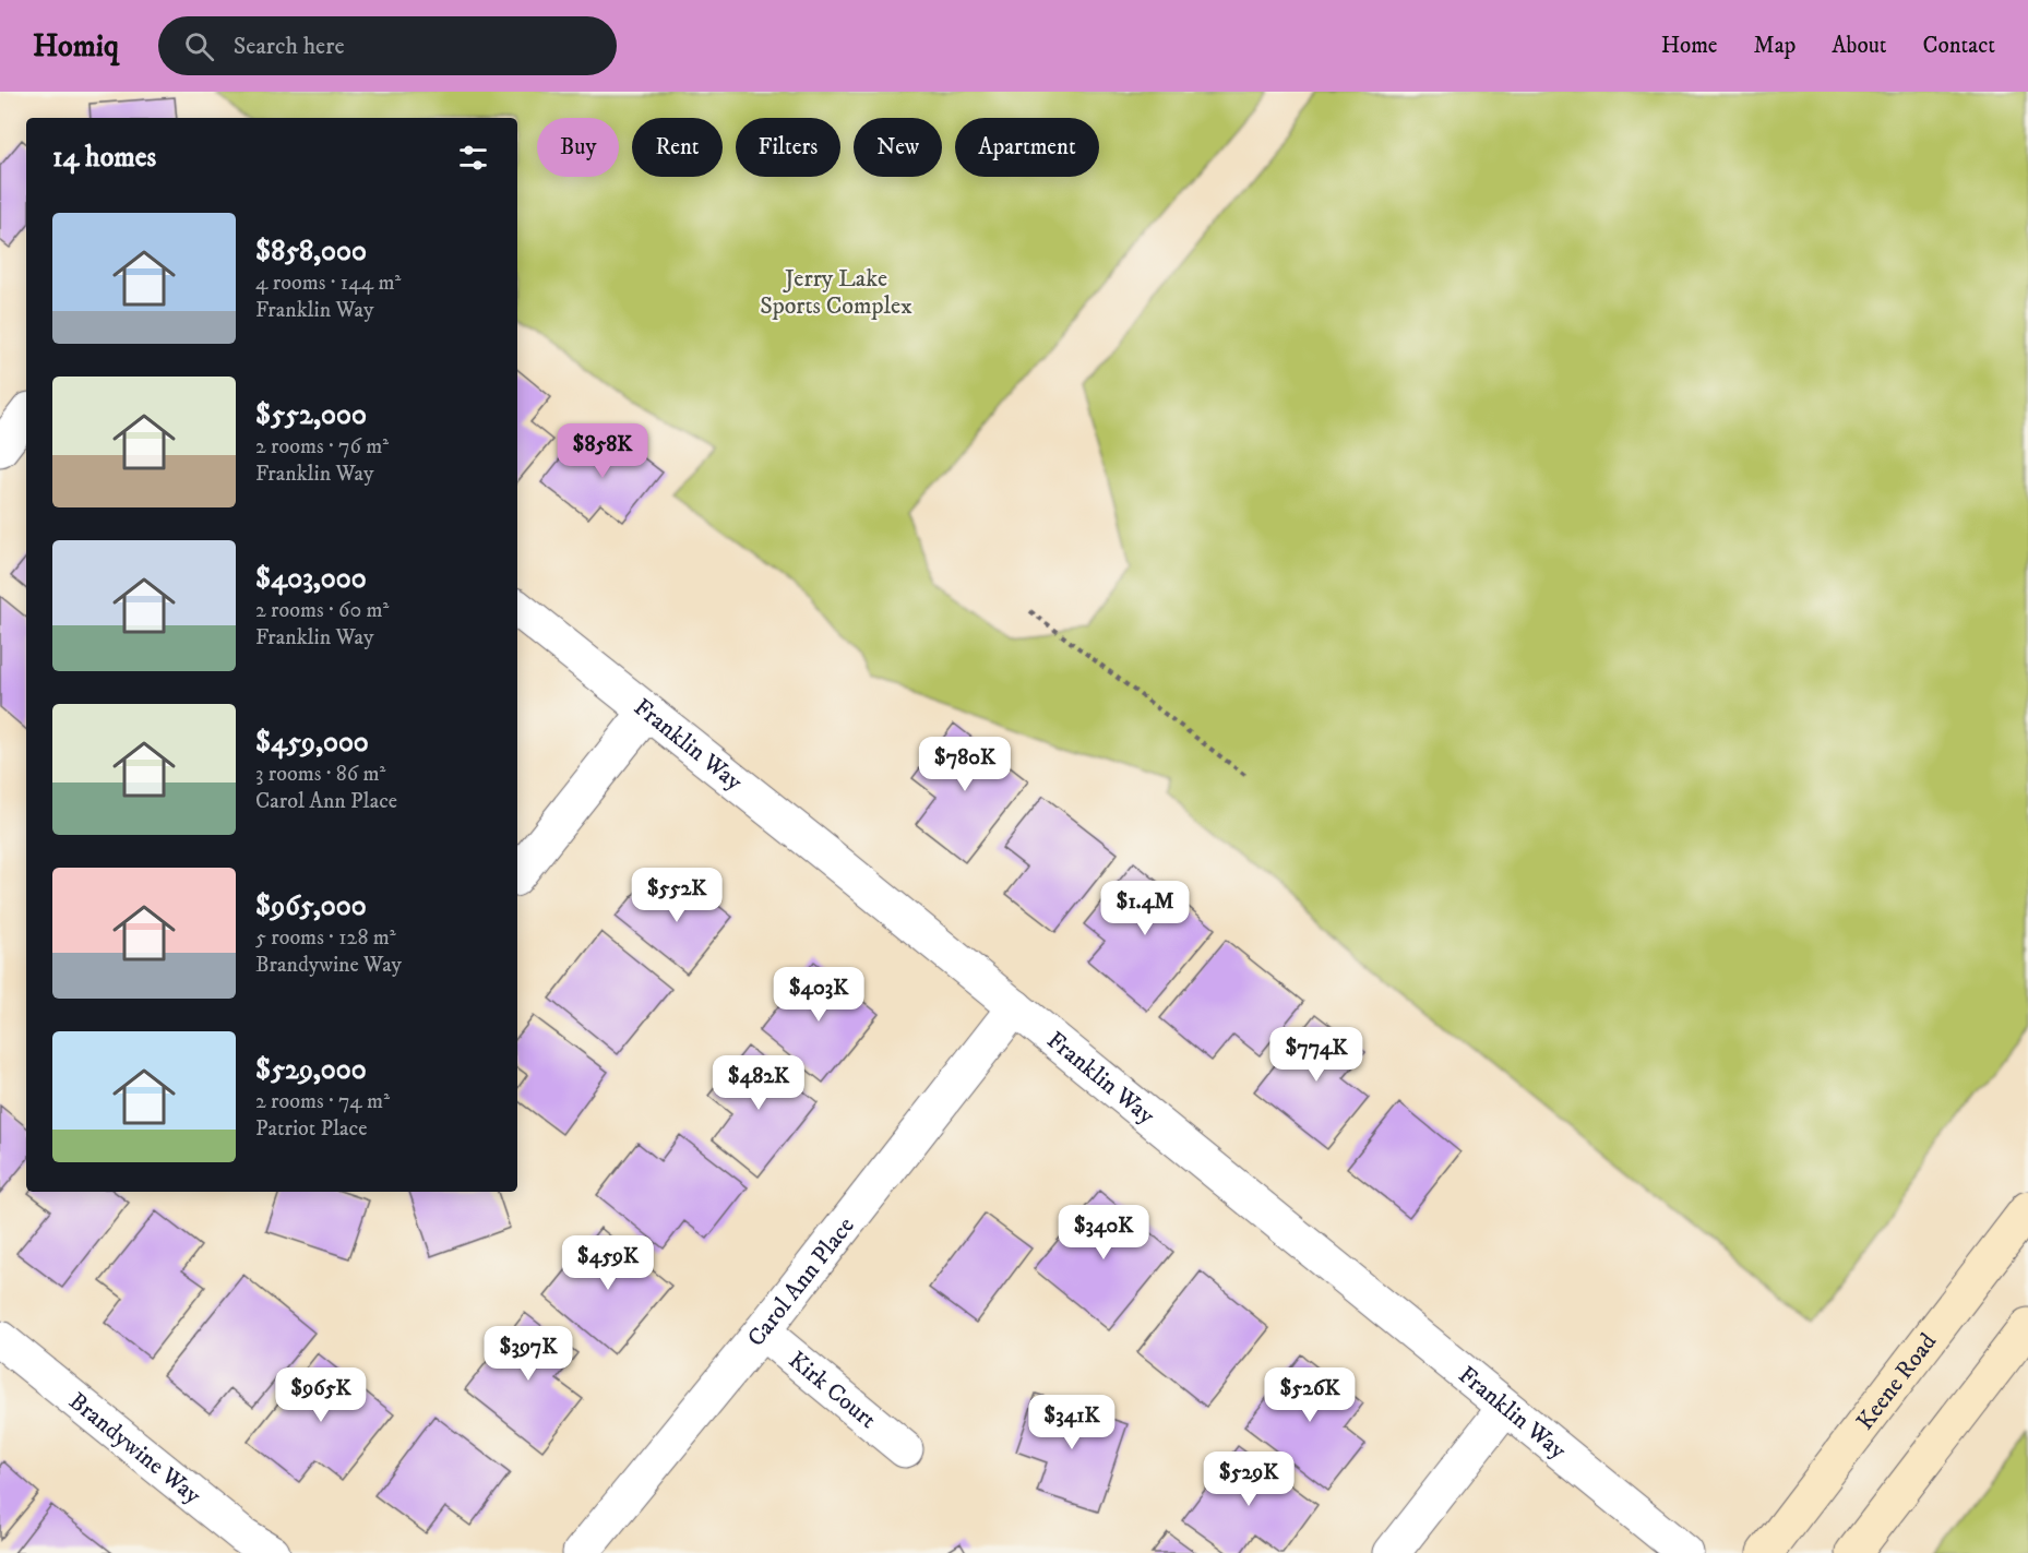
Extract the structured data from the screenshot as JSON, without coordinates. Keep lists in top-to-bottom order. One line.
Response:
{"streets":{"main road":["Keene Road"],"street":["Franklin Way","Carol Ann Place","Kirk Court","Brandywine Way"]},"crossings":[["Franklin Way","Carol Ann Place"],["Carol Ann Place","Kirk Court"]],"parks":["Jerry Lake Sports Complex"],"page":{"header":"Homiq","search":"Search here","nav":["Home","Map","About","Contact"],"chip":["Buy","Rent","Filters","New","Apartment"],"heading":"14 homes","list":[{"name":"$858,000","note":"4 rooms · 144 m² · Franklin Way"},{"name":"$552,000","note":"2 rooms · 76 m² · Franklin Way"},{"name":"$403,000","note":"2 rooms · 60 m² · Franklin Way"},{"name":"$459,000","note":"3 rooms · 86 m² · Carol Ann Place"},{"name":"$965,000","note":"5 rooms · 128 m² · Brandywine Way"},{"name":"$529,000","note":"2 rooms · 74 m² · Patriot Place"}],"price":["$858K","$780K","$552K","$1.4M","$403K","$774K","$482K","$340K","$459K","$397K","$965K","$526K","$341K","$529K"]}}
